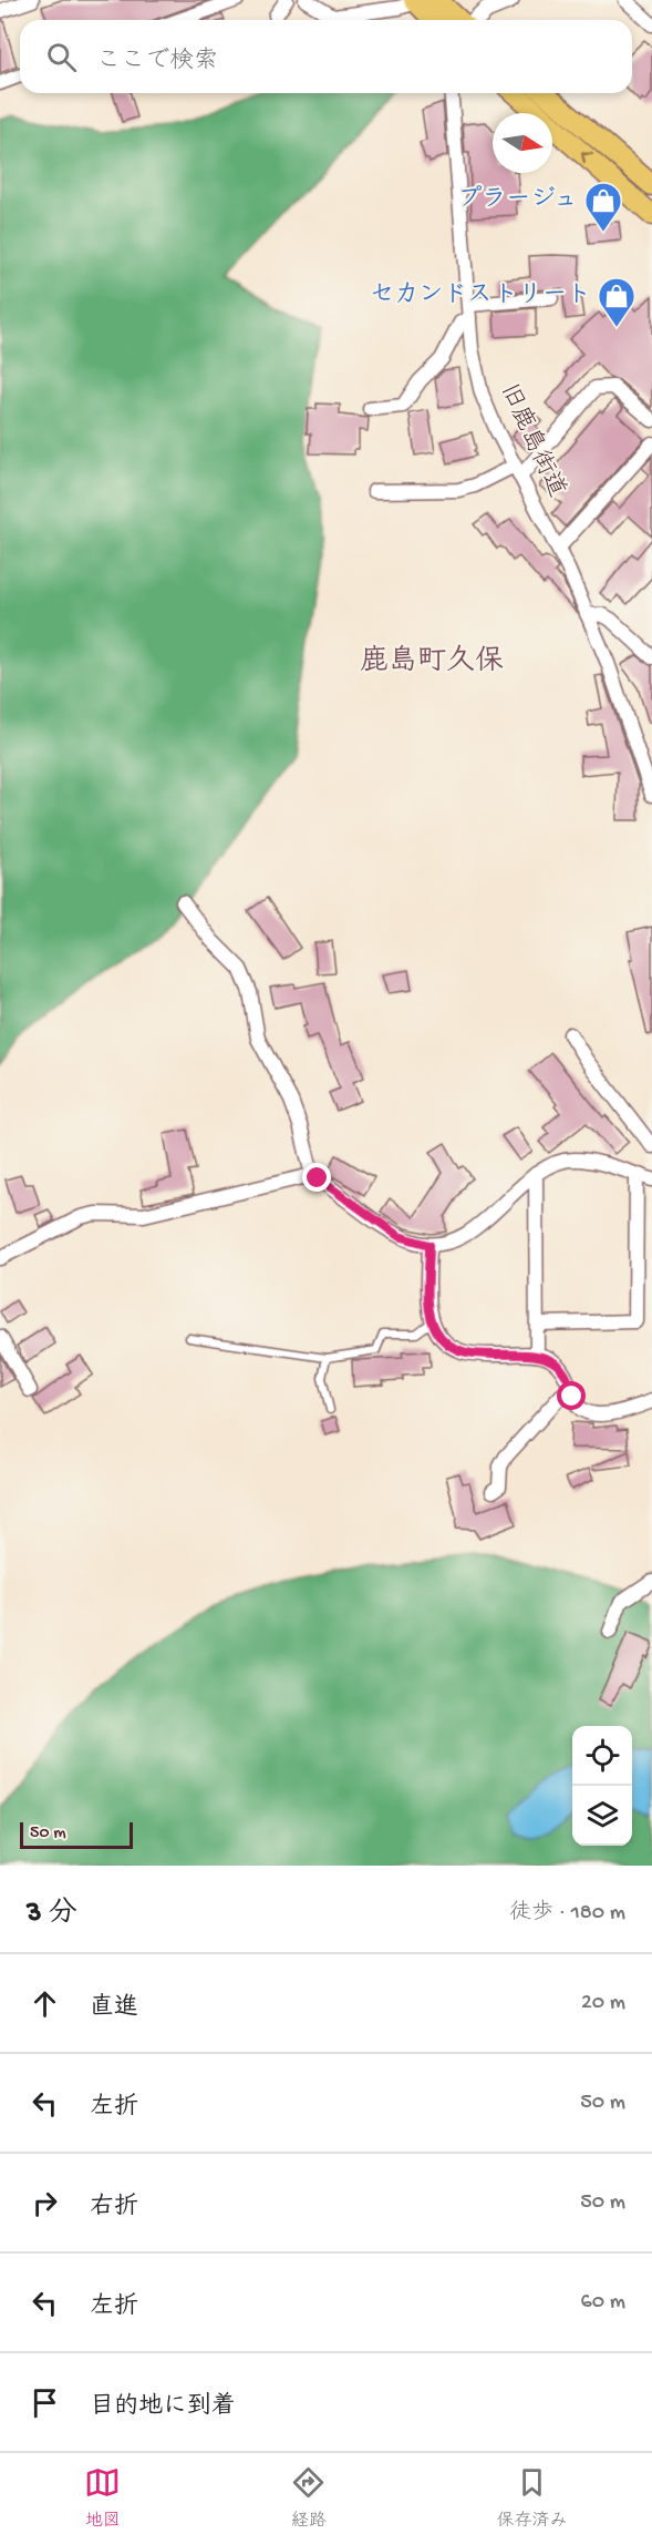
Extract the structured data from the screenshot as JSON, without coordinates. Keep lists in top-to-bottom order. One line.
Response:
{"streets":{"street":["旧鹿島街道"]},"districts":["鹿島町久保"],"places":{"shop":["プラージュ","セカンドストリート"]},"scale_bar":"50 m","north":"right","page":{"search":"ここで検索","scale":"50 m","heading":["3 分","徒歩 · 180 m"],"list":[["直進","20 m"],["左折","50 m"],["右折","50 m"],["左折","60 m"],"目的地に到着"],"nav":["地図","経路","保存済み"]}}
